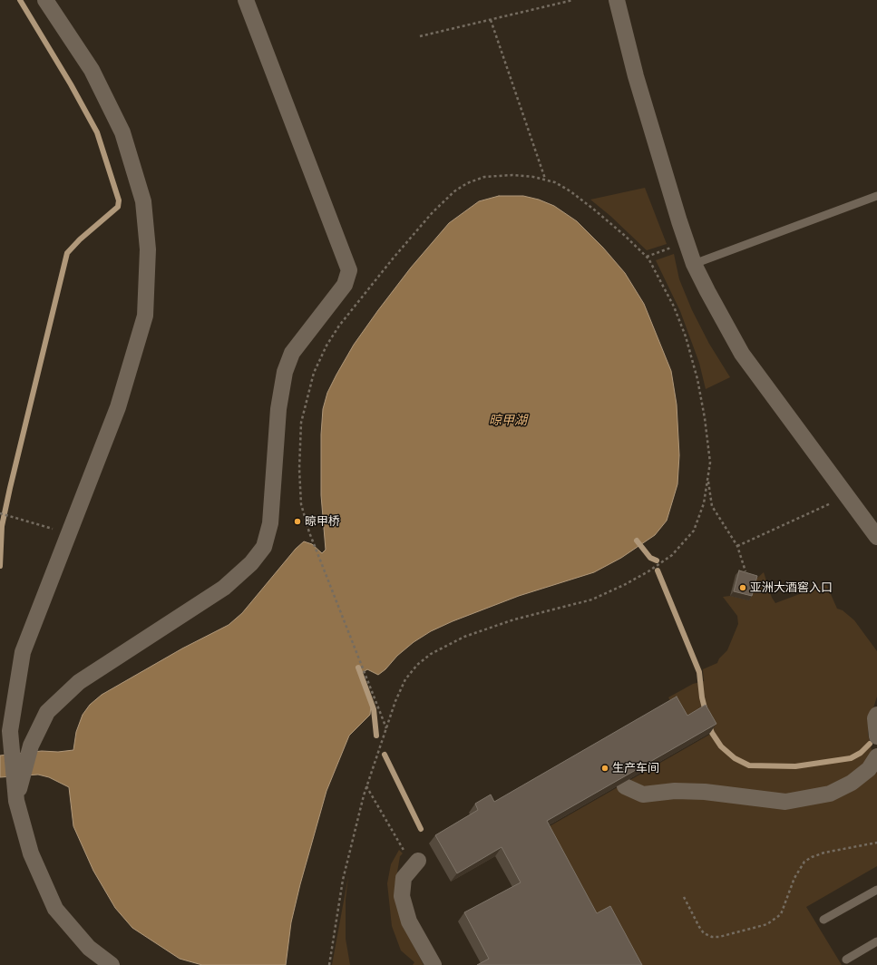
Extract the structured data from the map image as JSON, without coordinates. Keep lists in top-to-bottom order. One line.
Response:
{"water":["晾甲湖"],"places":["晾甲桥","亚洲大酒窖入口","生产车间"]}
